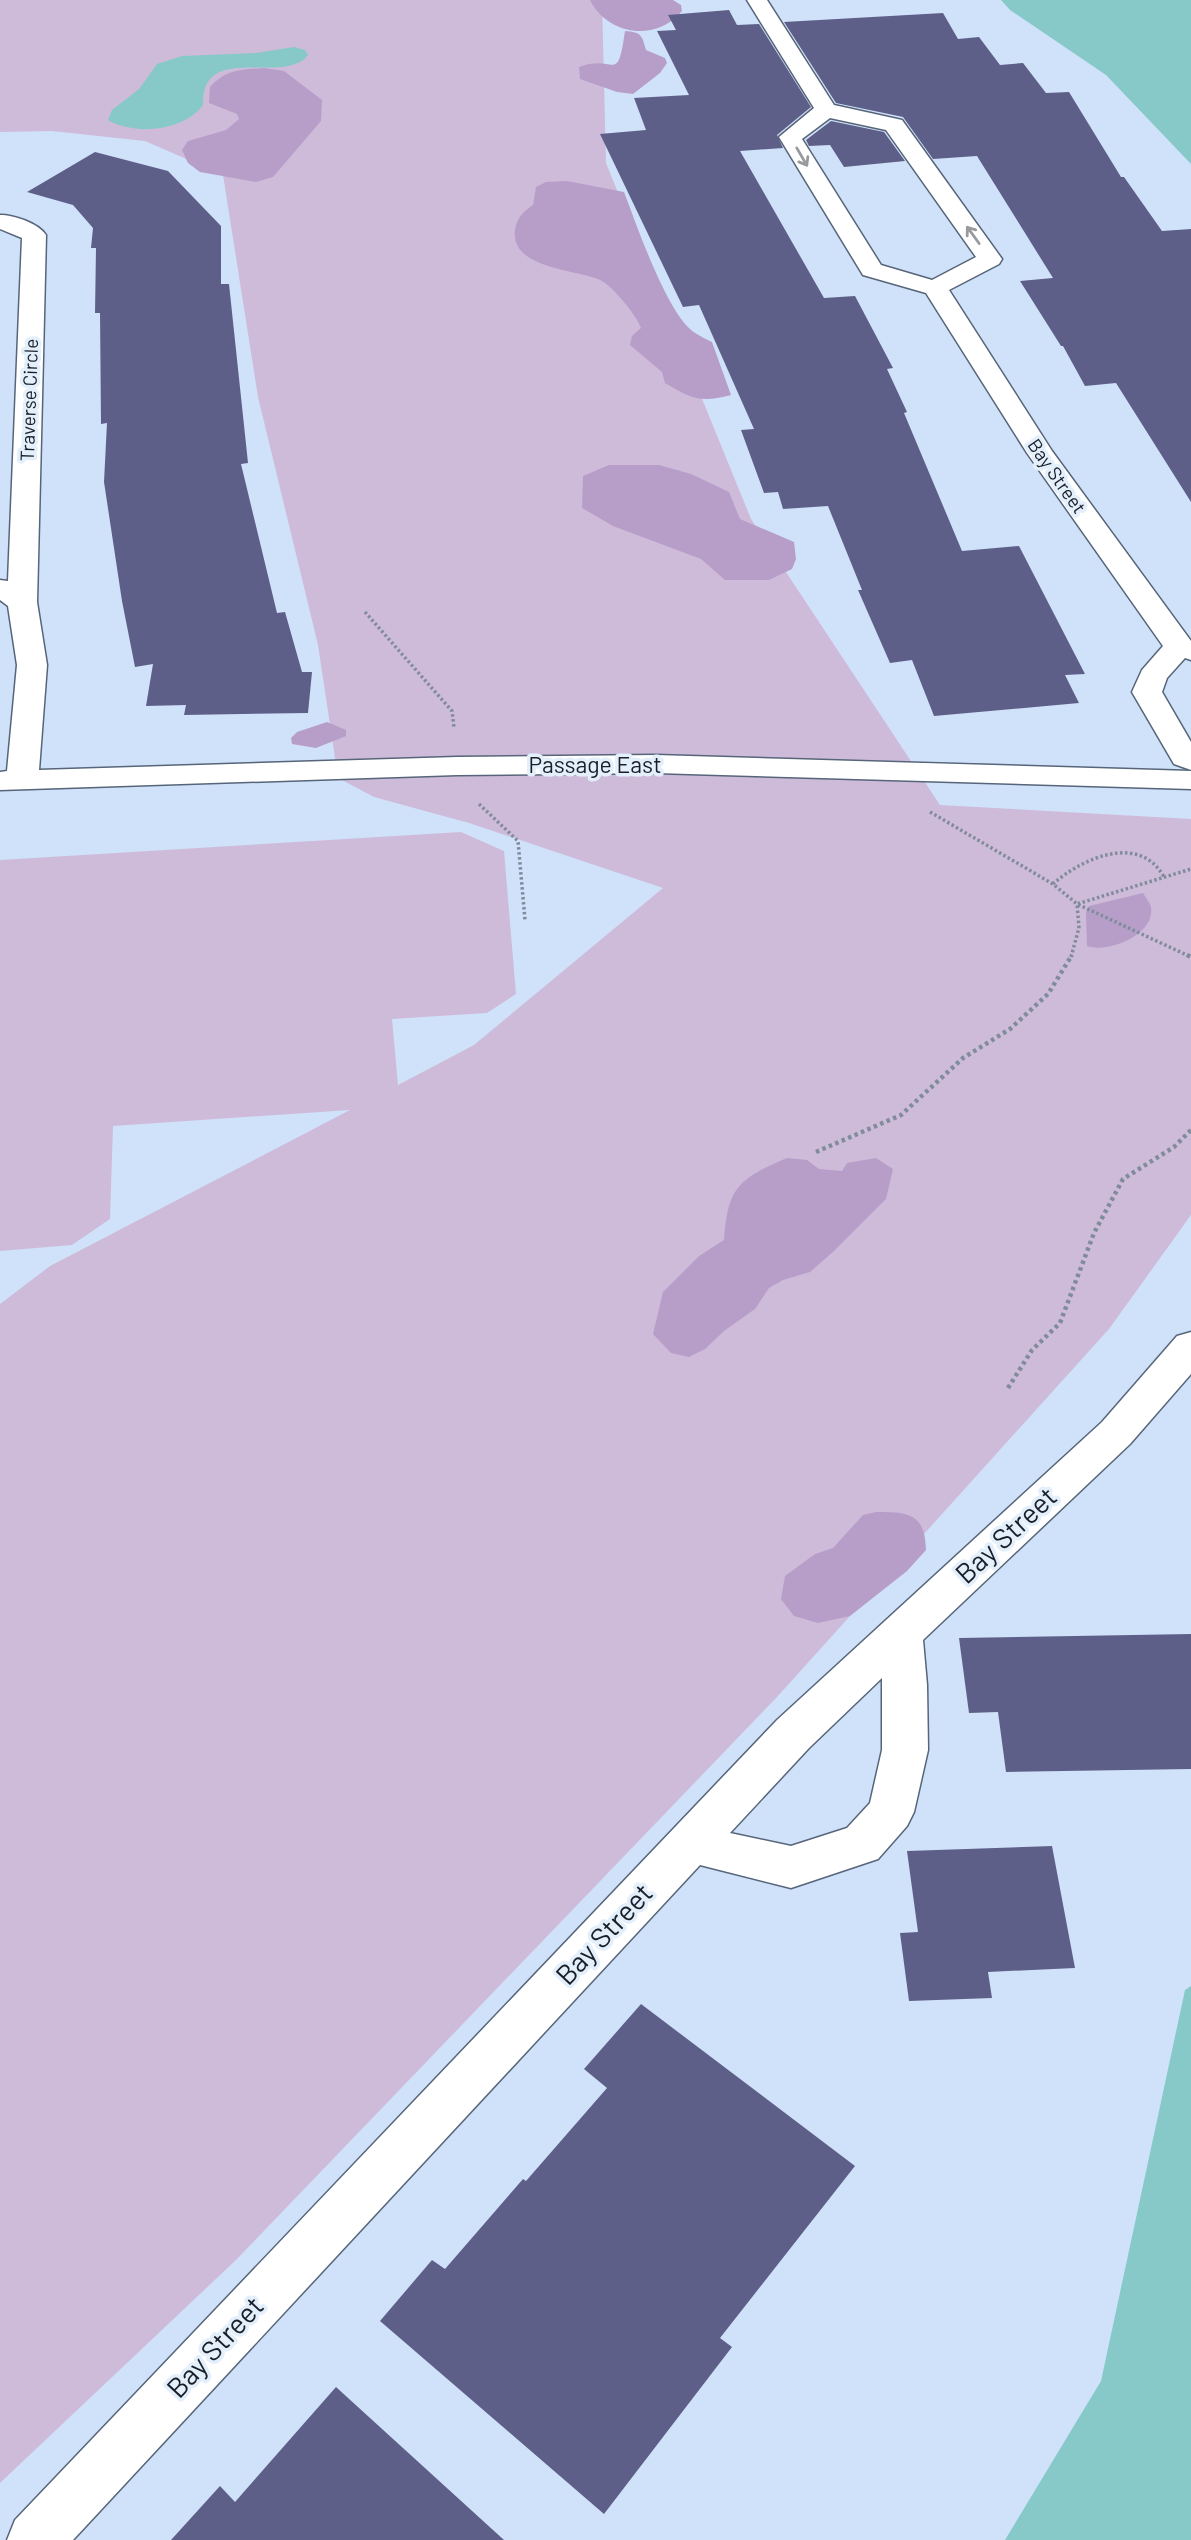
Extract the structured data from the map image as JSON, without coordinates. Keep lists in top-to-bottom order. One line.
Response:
{"streets":{"street":["Traverse Circle","Bay Street","Passage East"]},"crossings":[["Traverse Circle","Passage East"]]}
